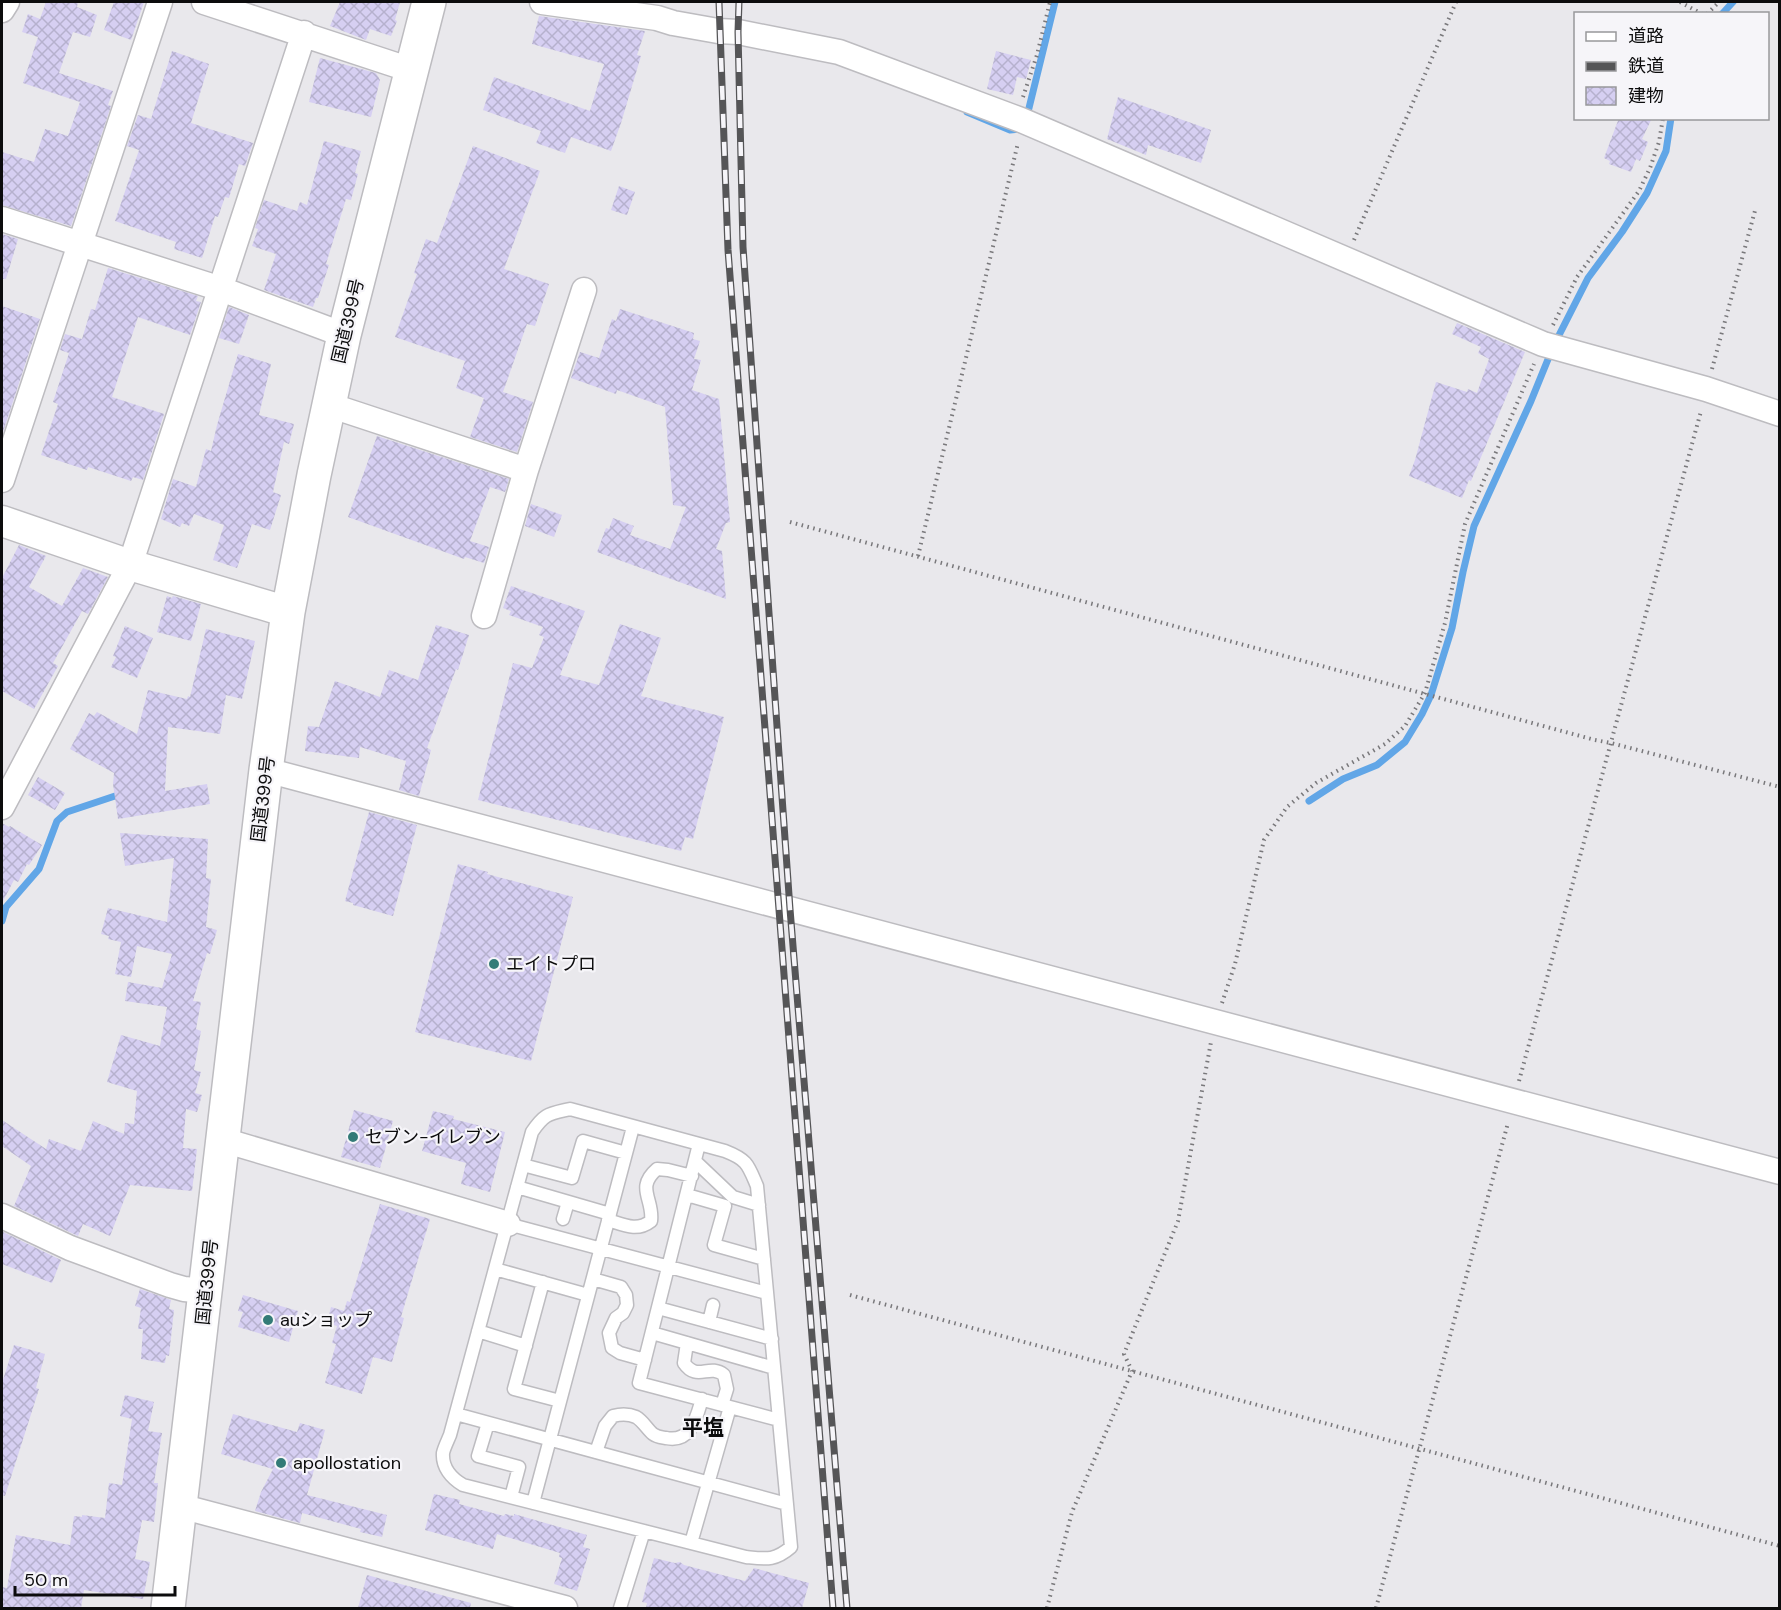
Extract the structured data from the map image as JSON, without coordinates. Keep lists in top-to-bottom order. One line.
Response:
{"streets":{"highway":["国道399号"]},"districts":["平塩"],"places":["エイトプロ","セブン-イレブン","auショップ","apollostation"],"legend":["道路","鉄道","建物"],"scale_bar":"50 m"}
